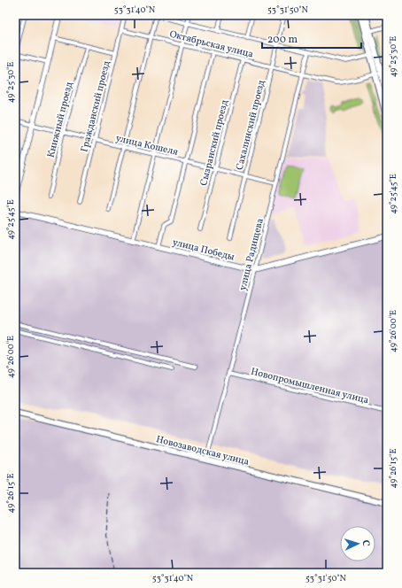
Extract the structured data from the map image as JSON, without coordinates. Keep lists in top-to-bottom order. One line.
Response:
{"streets":{"main road":["улица Победы","Новозаводская улица"],"street":["Октябрьская улица","Гражданский проезд","Книжный проезд","Сахалинский проезд","Сызранский проезд","улица Кошеля","улица Радищева","Новопромышленная улица"]},"crossings":[["Октябрьская улица","Гражданский проезд"],["Октябрьская улица","Сахалинский проезд"],["Октябрьская улица","Сызранский проезд"],["Октябрьская улица","улица Радищева"],["Гражданский проезд","улица Кошеля"],["Книжный проезд","улица Кошеля"],["Сахалинский проезд","улица Кошеля"],["Сызранский проезд","улица Кошеля"],["улица Кошеля","улица Радищева"],["улица Победы","улица Радищева"],["улица Радищева","Новопромышленная улица"],["улица Радищева","Новозаводская улица"]],"scale_bar":"200 m","north":"right","coordinates":["53°31'40\"N","53°31'50\"N","49°25'30\"E","49°25'45\"E","49°26'00\"E","49°26'15\"E"]}
